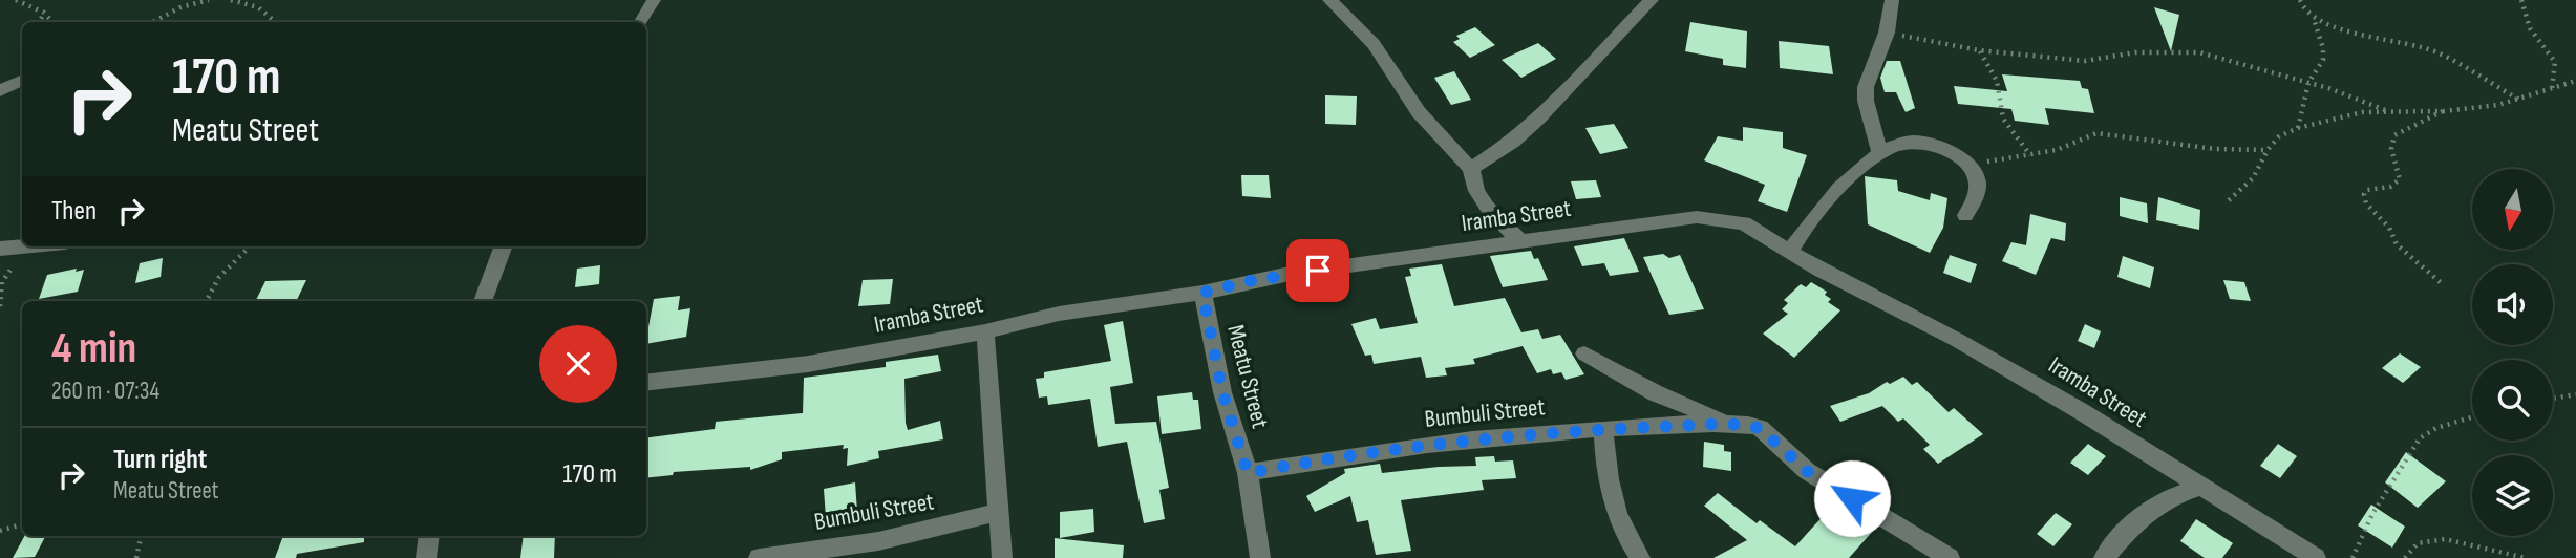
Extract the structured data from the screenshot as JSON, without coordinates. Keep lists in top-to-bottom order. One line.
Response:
{"streets":{"street":["Iramba Street","Meatu Street","Bumbuli Street"]},"crossings":[["Iramba Street","Meatu Street"],["Meatu Street","Bumbuli Street"]],"north":"bottom","page":{"turn":["170 m","Meatu Street"],"then":"Then","heading":["4 min","260 m · 07:34"],"list":[{"name":"Turn right","note":"Meatu Street","value":"170 m"}]}}
